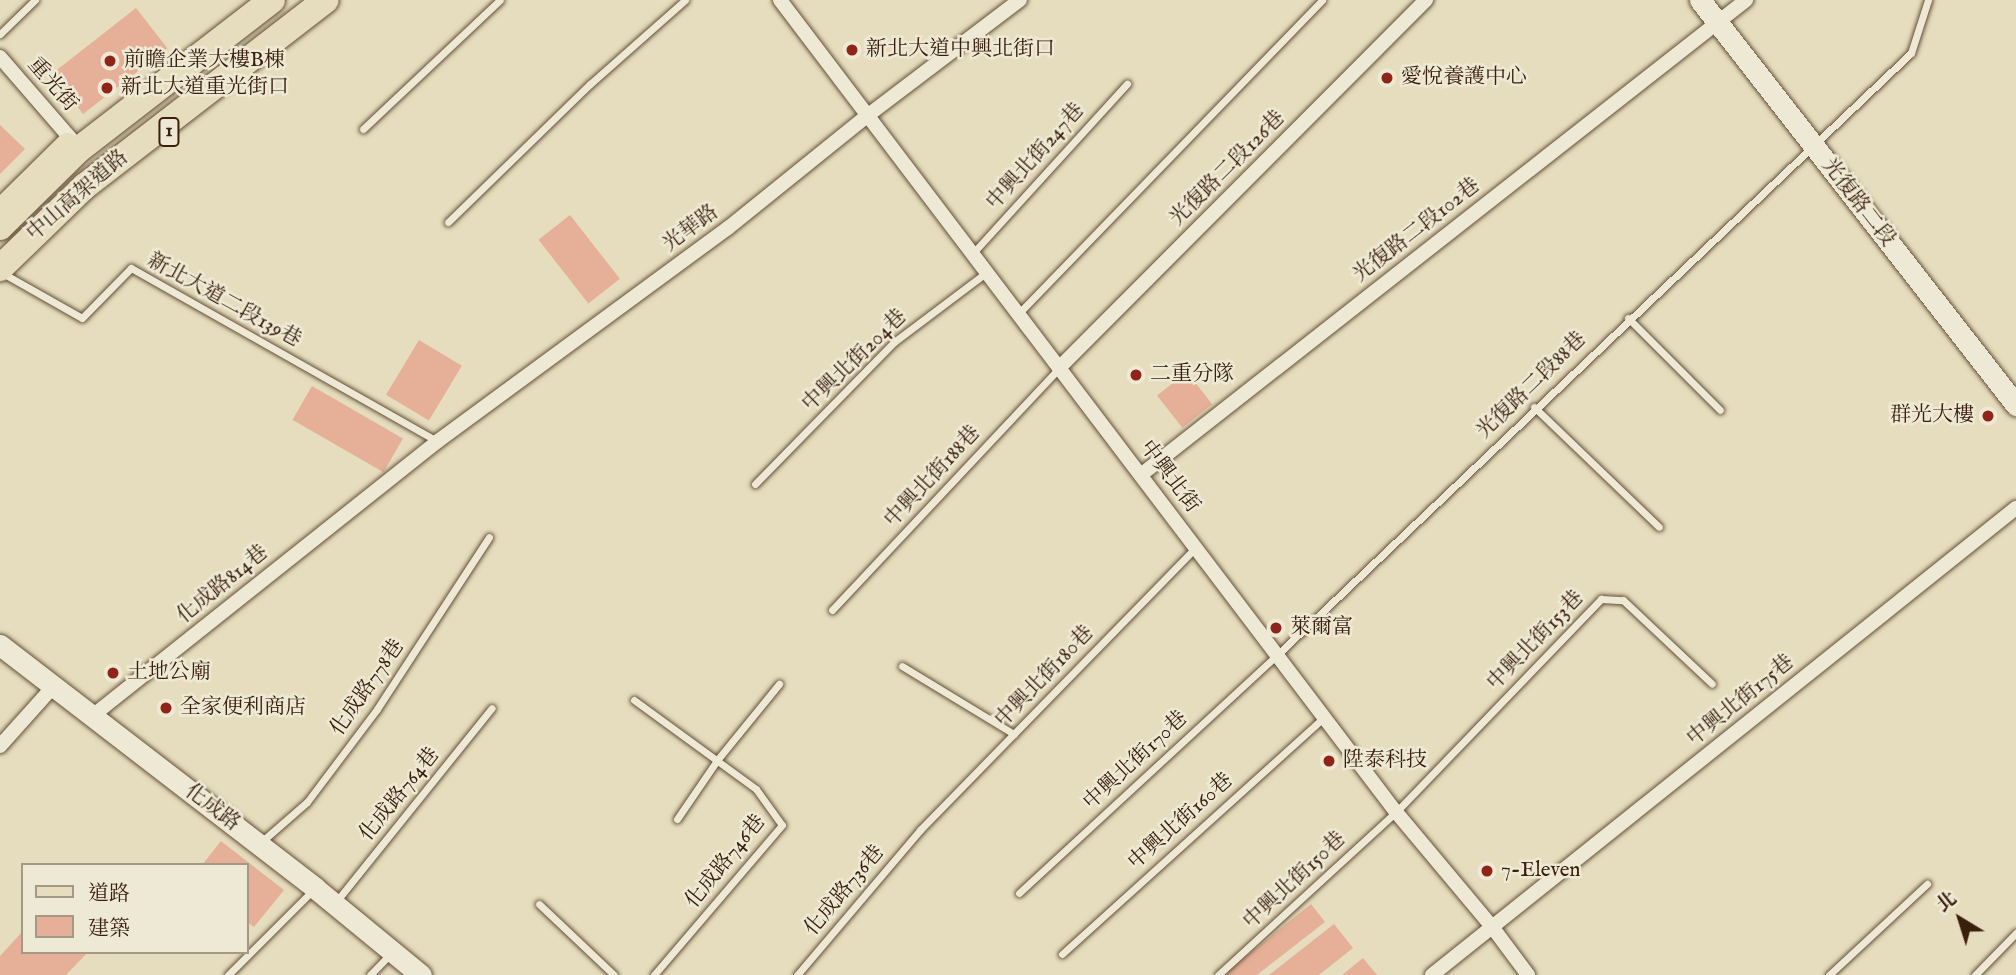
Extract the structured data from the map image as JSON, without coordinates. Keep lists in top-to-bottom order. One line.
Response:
{"streets":{"highway":["1","中山高架道路"],"street":["重光街","光復路二段126巷","光復路二段","光華路","光復路二段102巷","中興北街","化成路814巷","中興北街175巷","化成路"],"lane":["中興北街247巷","新北大道二段139巷","中興北街204巷","光復路二段88巷","中興北街188巷","中興北街153巷","中興北街180巷","化成路778巷","中興北街170巷","化成路764巷","中興北街160巷","化成路746巷","中興北街150巷","化成路736巷"]},"crossings":[["1","中山高架道路"],["1","新北大道二段139巷"],["中興北街247巷","中興北街"],["光復路二段126巷","中興北街188巷"],["光復路二段126巷","中興北街"],["中山高架道路","新北大道二段139巷"],["光復路二段","光復路二段102巷"],["光復路二段","光復路二段88巷"],["光華路","新北大道二段139巷"],["光華路","中興北街"],["光華路","化成路814巷"],["光復路二段102巷","中興北街"],["中興北街204巷","中興北街"],["光復路二段88巷","中興北街"],["光復路二段88巷","中興北街170巷"],["中興北街188巷","中興北街"],["中興北街","中興北街153巷"],["中興北街","中興北街180巷"],["中興北街","中興北街175巷"],["中興北街","中興北街170巷"],["中興北街","中興北街160巷"],["中興北街","中興北街150巷"],["化成路814巷","化成路"],["中興北街153巷","中興北街150巷"],["中興北街180巷","化成路736巷"],["化成路778巷","化成路"],["化成路764巷","化成路"]],"places":["新北大道中興北街口","前瞻企業大樓B棟","愛悅養護中心","新北大道重光街口","二重分隊","群光大樓","萊爾富","土地公廟","全家便利商店","陞泰科技","7-Eleven"],"legend":["道路","建築"],"north":"top left"}
